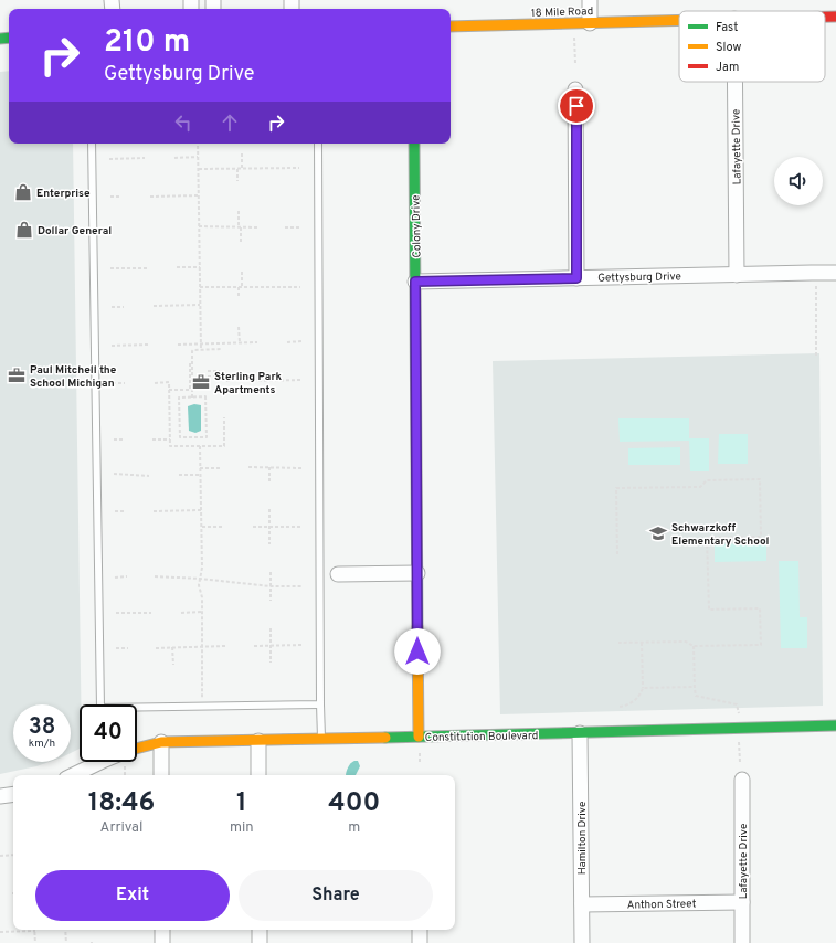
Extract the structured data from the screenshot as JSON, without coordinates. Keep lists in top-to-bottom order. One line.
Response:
{"streets":{"street":["18 Mile Road","Lafayette Drive","Colony Drive","Gettysburg Drive","Constitution Boulevard","Hamilton Drive","Anthon Street"]},"crossings":[["Lafayette Drive","Gettysburg Drive"],["Lafayette Drive","Anthon Street"],["Colony Drive","Gettysburg Drive"],["Colony Drive","Constitution Boulevard"],["Constitution Boulevard","Hamilton Drive"],["Hamilton Drive","Anthon Street"]],"places":{"shop":["Enterprise","Dollar General"],"office":["Paul Mitchell the School Michigan","Sterling Park Apartments"],"school or university":["Schwarzkoff Elementary School"]},"legend":["Fast","Slow","Jam"],"page":{"turn":["210 m","Gettysburg Drive"],"speed":"38 km/h","limit":"40","eta":["18:46","Arrival","1","min","400","m"],"buttons":["Exit","Share"]}}
